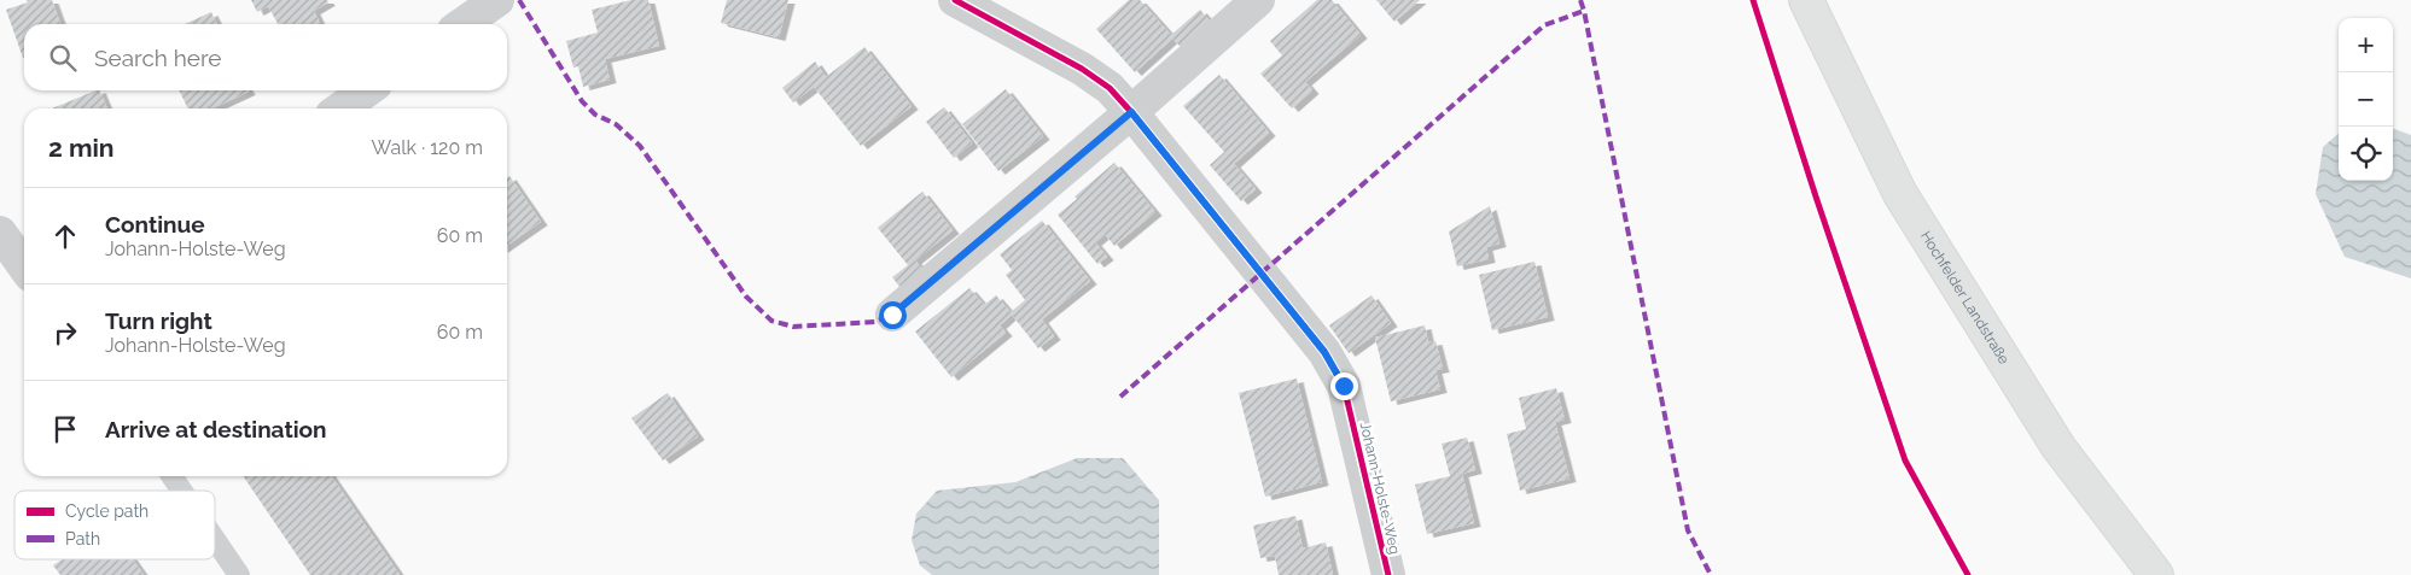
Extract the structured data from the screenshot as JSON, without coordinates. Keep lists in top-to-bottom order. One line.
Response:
{"streets":{"main road":["Hochfelder Landstraße"],"street":["Johann-Holste-Weg"]},"legend":["Cycle path","Path"],"page":{"map_buttons":["+","−"],"search":"Search here","heading":["2 min","Walk · 120 m"],"list":[["Continue","Johann-Holste-Weg","60 m"],["Turn right","Johann-Holste-Weg","60 m"],"Arrive at destination"]}}
